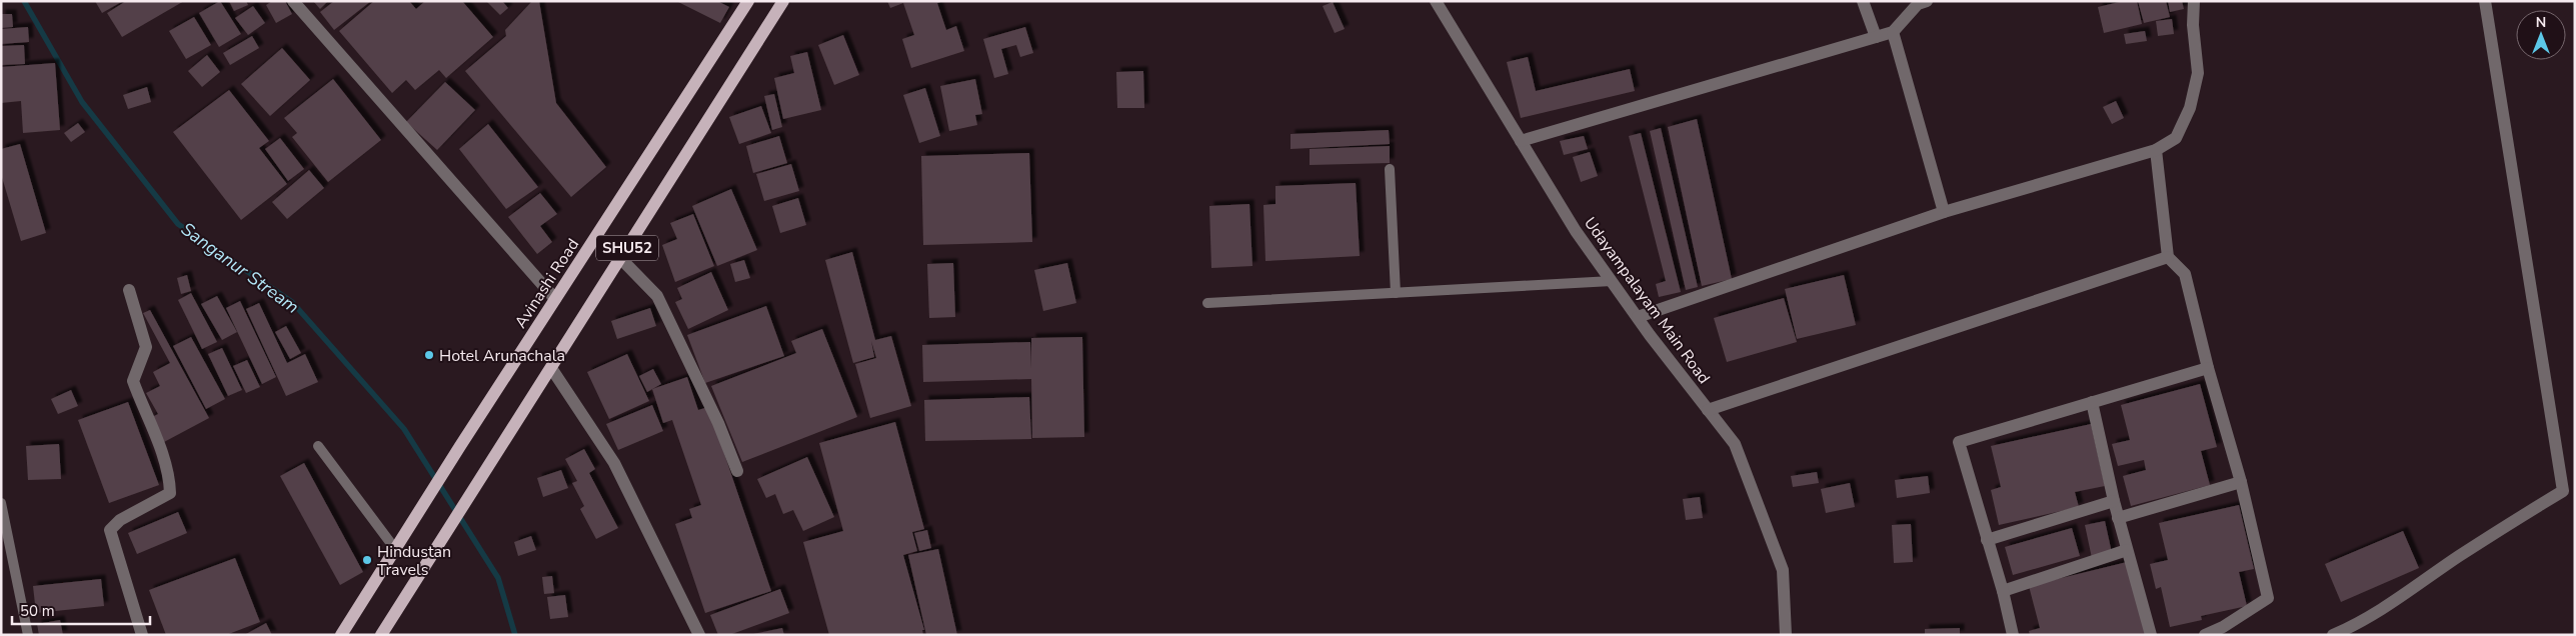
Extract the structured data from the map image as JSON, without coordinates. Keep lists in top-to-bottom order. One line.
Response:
{"streets":{"main road":["SHU52","Avinashi Road"],"street":["Udayampalayam Main Road"]},"water":["Sanganur Stream"],"places":["Hotel Arunachala","Hindustan Travels"],"scale_bar":"50 m","north":"top"}
